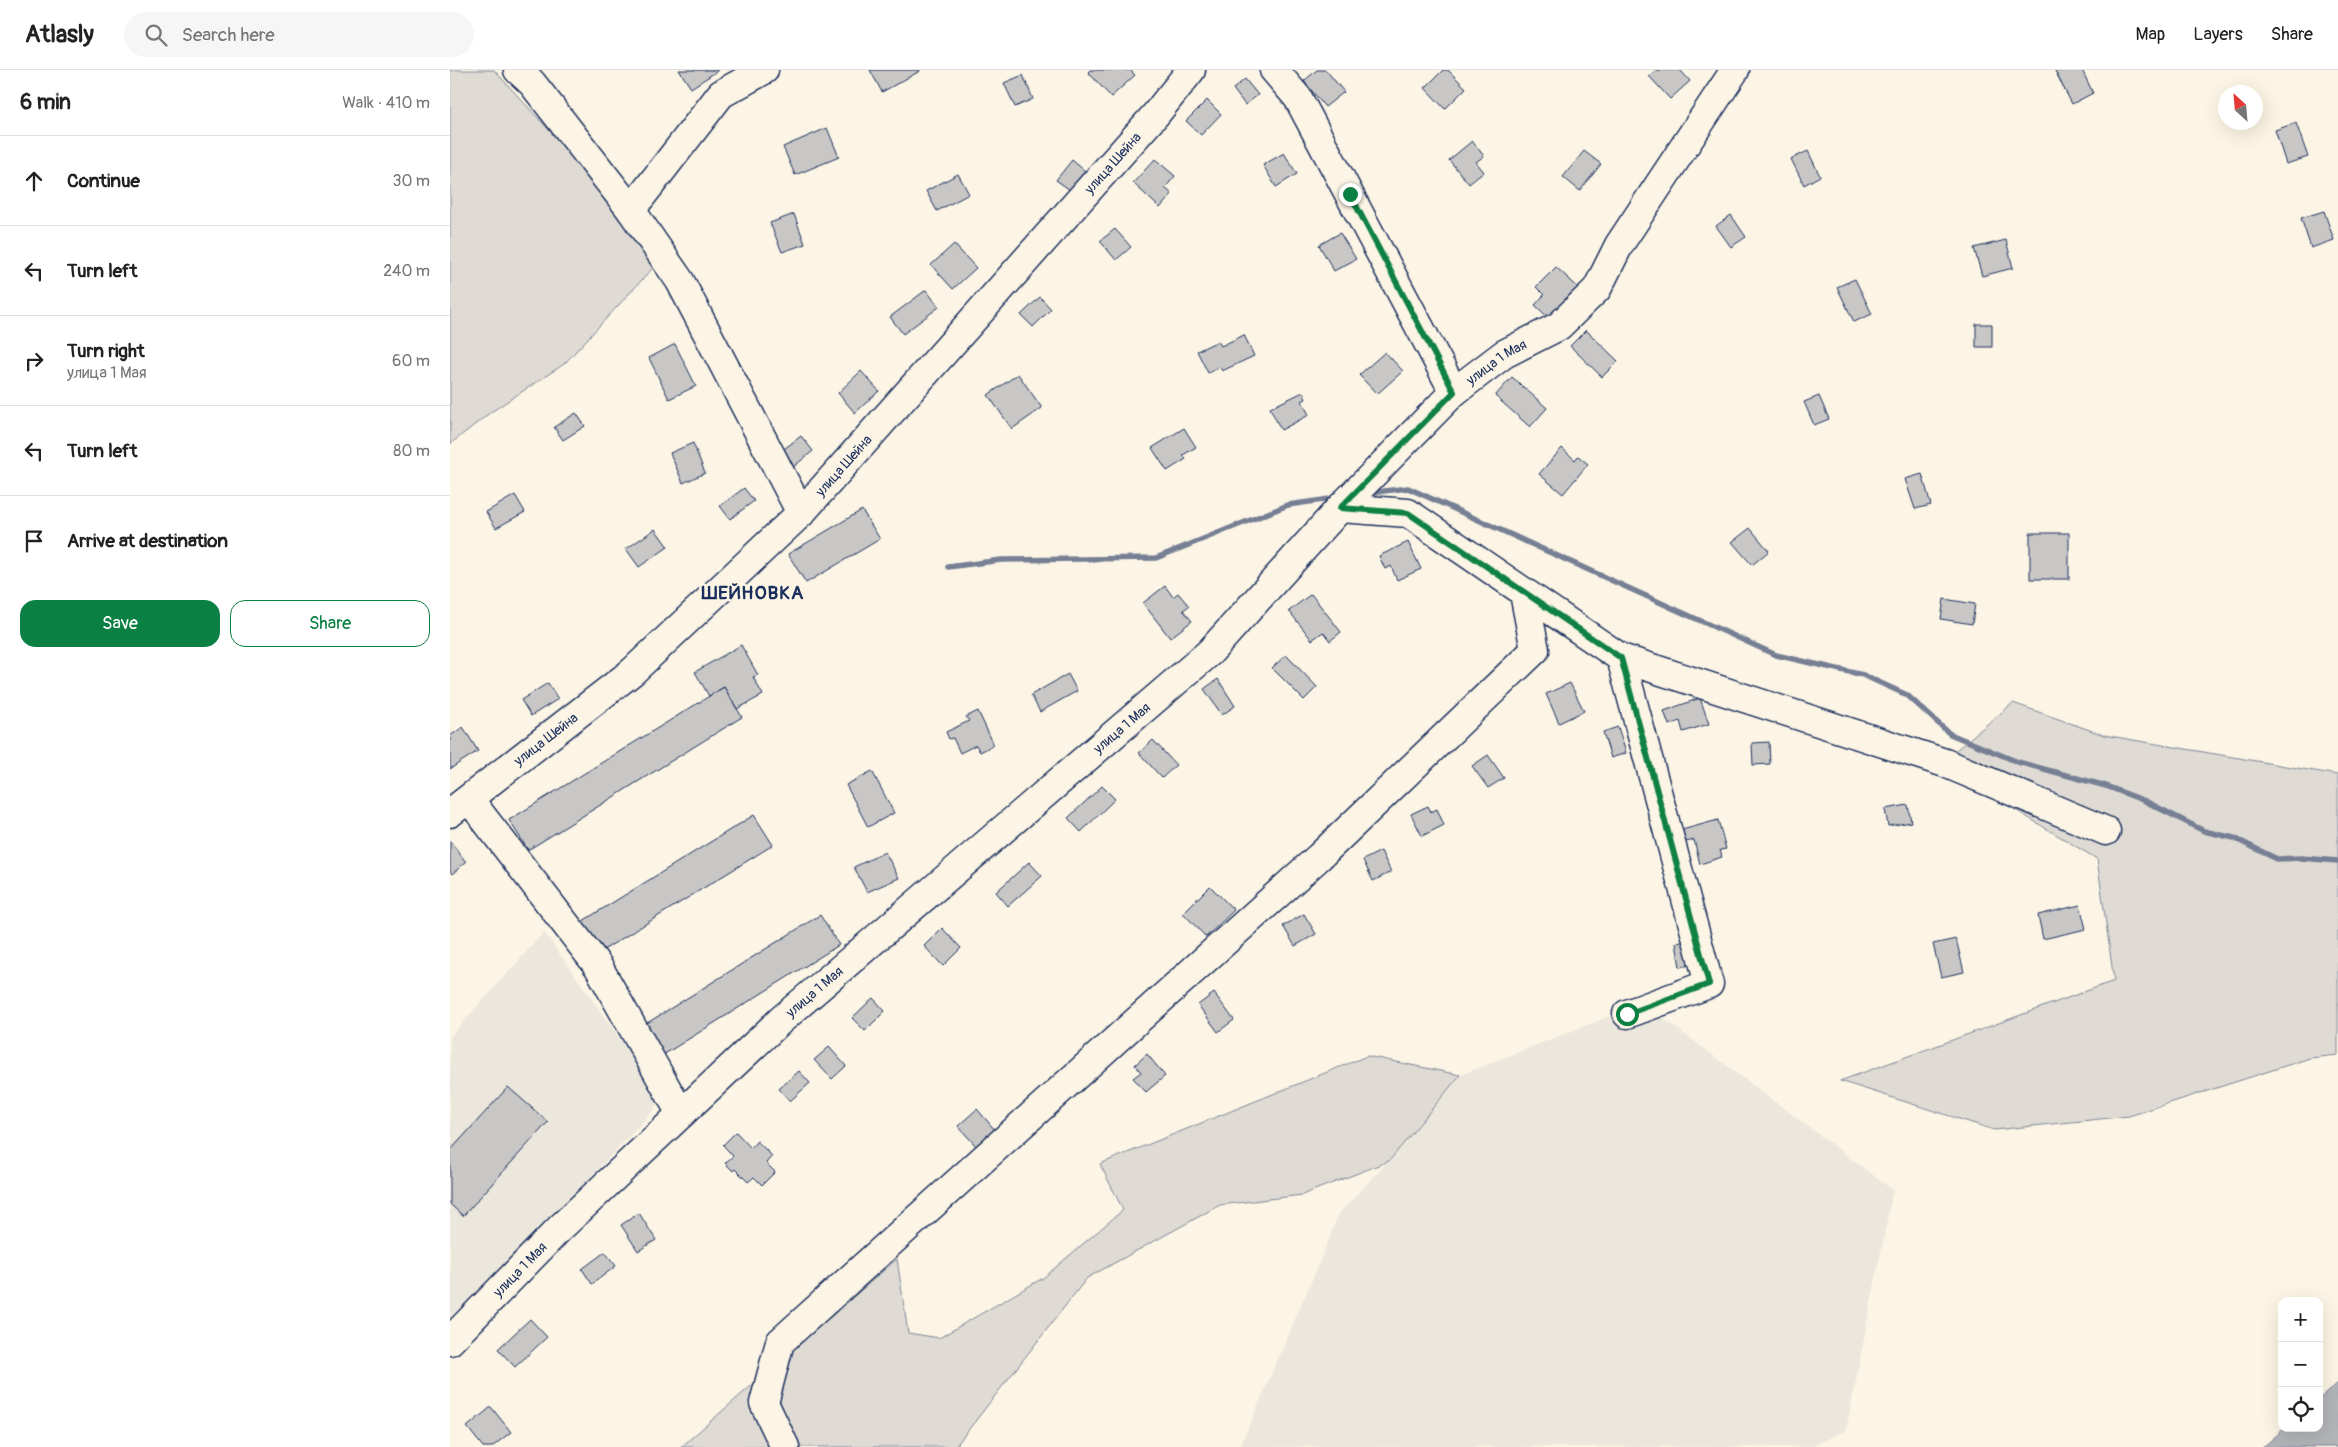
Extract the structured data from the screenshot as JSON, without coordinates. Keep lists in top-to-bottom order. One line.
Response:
{"streets":{"street":["улица Шейна","улица 1 Мая"]},"districts":["ШЕЙНОВКА"],"north":"top left","page":{"header":"Atlasly","search":"Search here","nav":["Map","Layers","Share"],"heading":["6 min","Walk · 410 m"],"list":[["Continue","30 m"],["Turn left","240 m"],["Turn right","улица 1 Мая","60 m"],["Turn left","80 m"],"Arrive at destination"],"buttons":["Save","Share"],"map_buttons":["+","−"]}}
